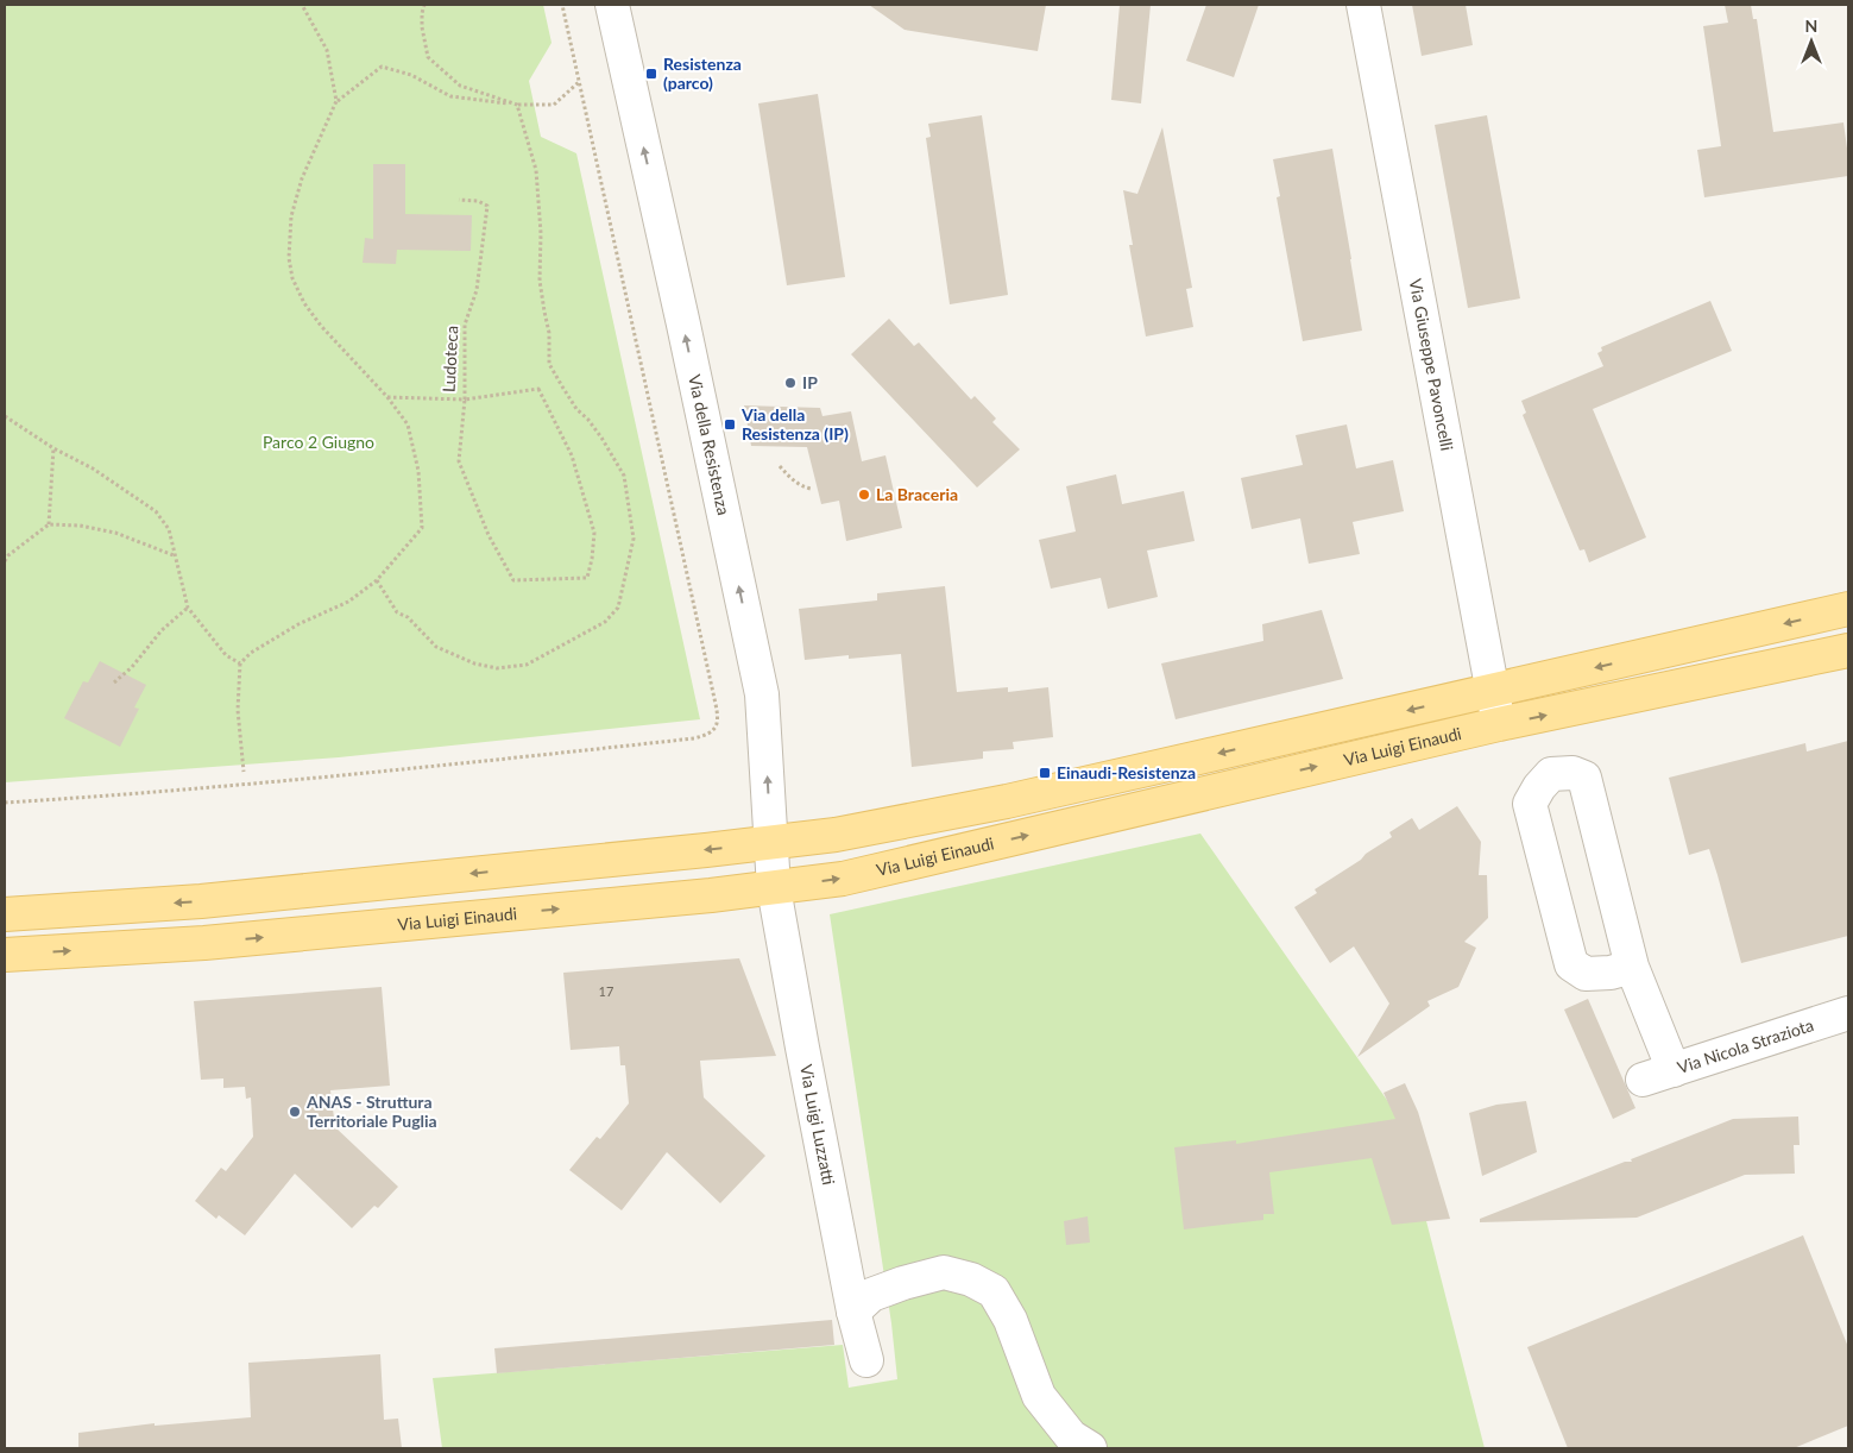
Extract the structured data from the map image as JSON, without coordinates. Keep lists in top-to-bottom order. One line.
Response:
{"streets":{"main road":["Via Luigi Einaudi"],"street":["Via Giuseppe Pavoncelli","Via della Resistenza","Via Nicola Straziota","Via Luigi Luzzatti"],"path":["Ludoteca"]},"crossings":[["Via Giuseppe Pavoncelli","Via Luigi Einaudi"],["Via della Resistenza","Via Luigi Einaudi"],["Via della Resistenza","Via Luigi Luzzatti"],["Via Luigi Einaudi","Via Luigi Luzzatti"]],"one_way":["Via della Resistenza"],"parks":["Parco 2 Giugno"],"places":{"transit":["Resistenza (parco)","Via della Resistenza (IP)","Einaudi-Resistenza"],"other":["IP","La Braceria","ANAS - Struttura Territoriale Puglia"]},"house_numbers":["17"],"north":"top"}
